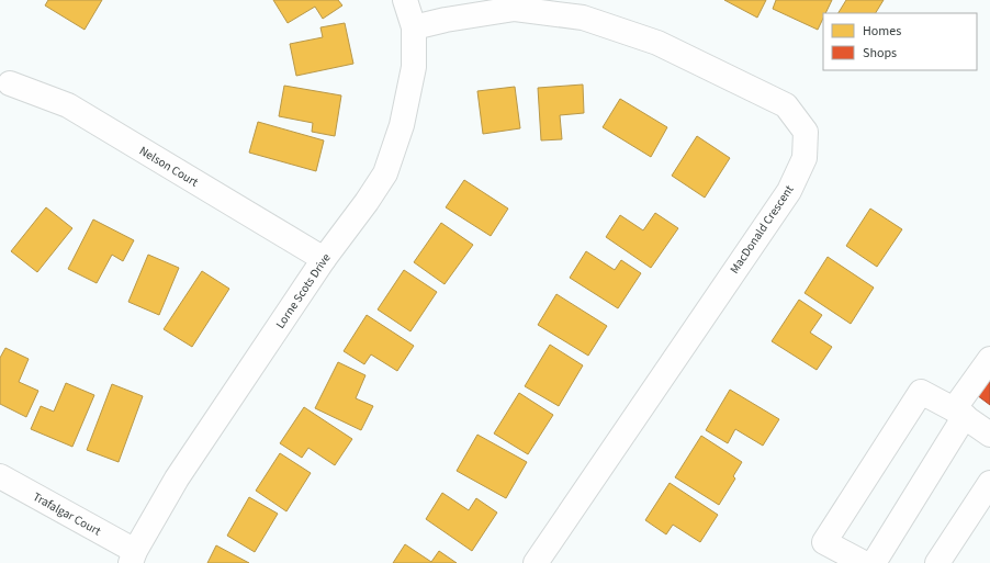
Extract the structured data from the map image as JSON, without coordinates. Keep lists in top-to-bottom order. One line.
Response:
{"streets":{"street":["Nelson Court","MacDonald Crescent","Lorne Scots Drive","Trafalgar Court"]},"crossings":[["Nelson Court","Lorne Scots Drive"],["MacDonald Crescent","Lorne Scots Drive"],["Lorne Scots Drive","Trafalgar Court"]],"legend":["Homes","Shops"]}
